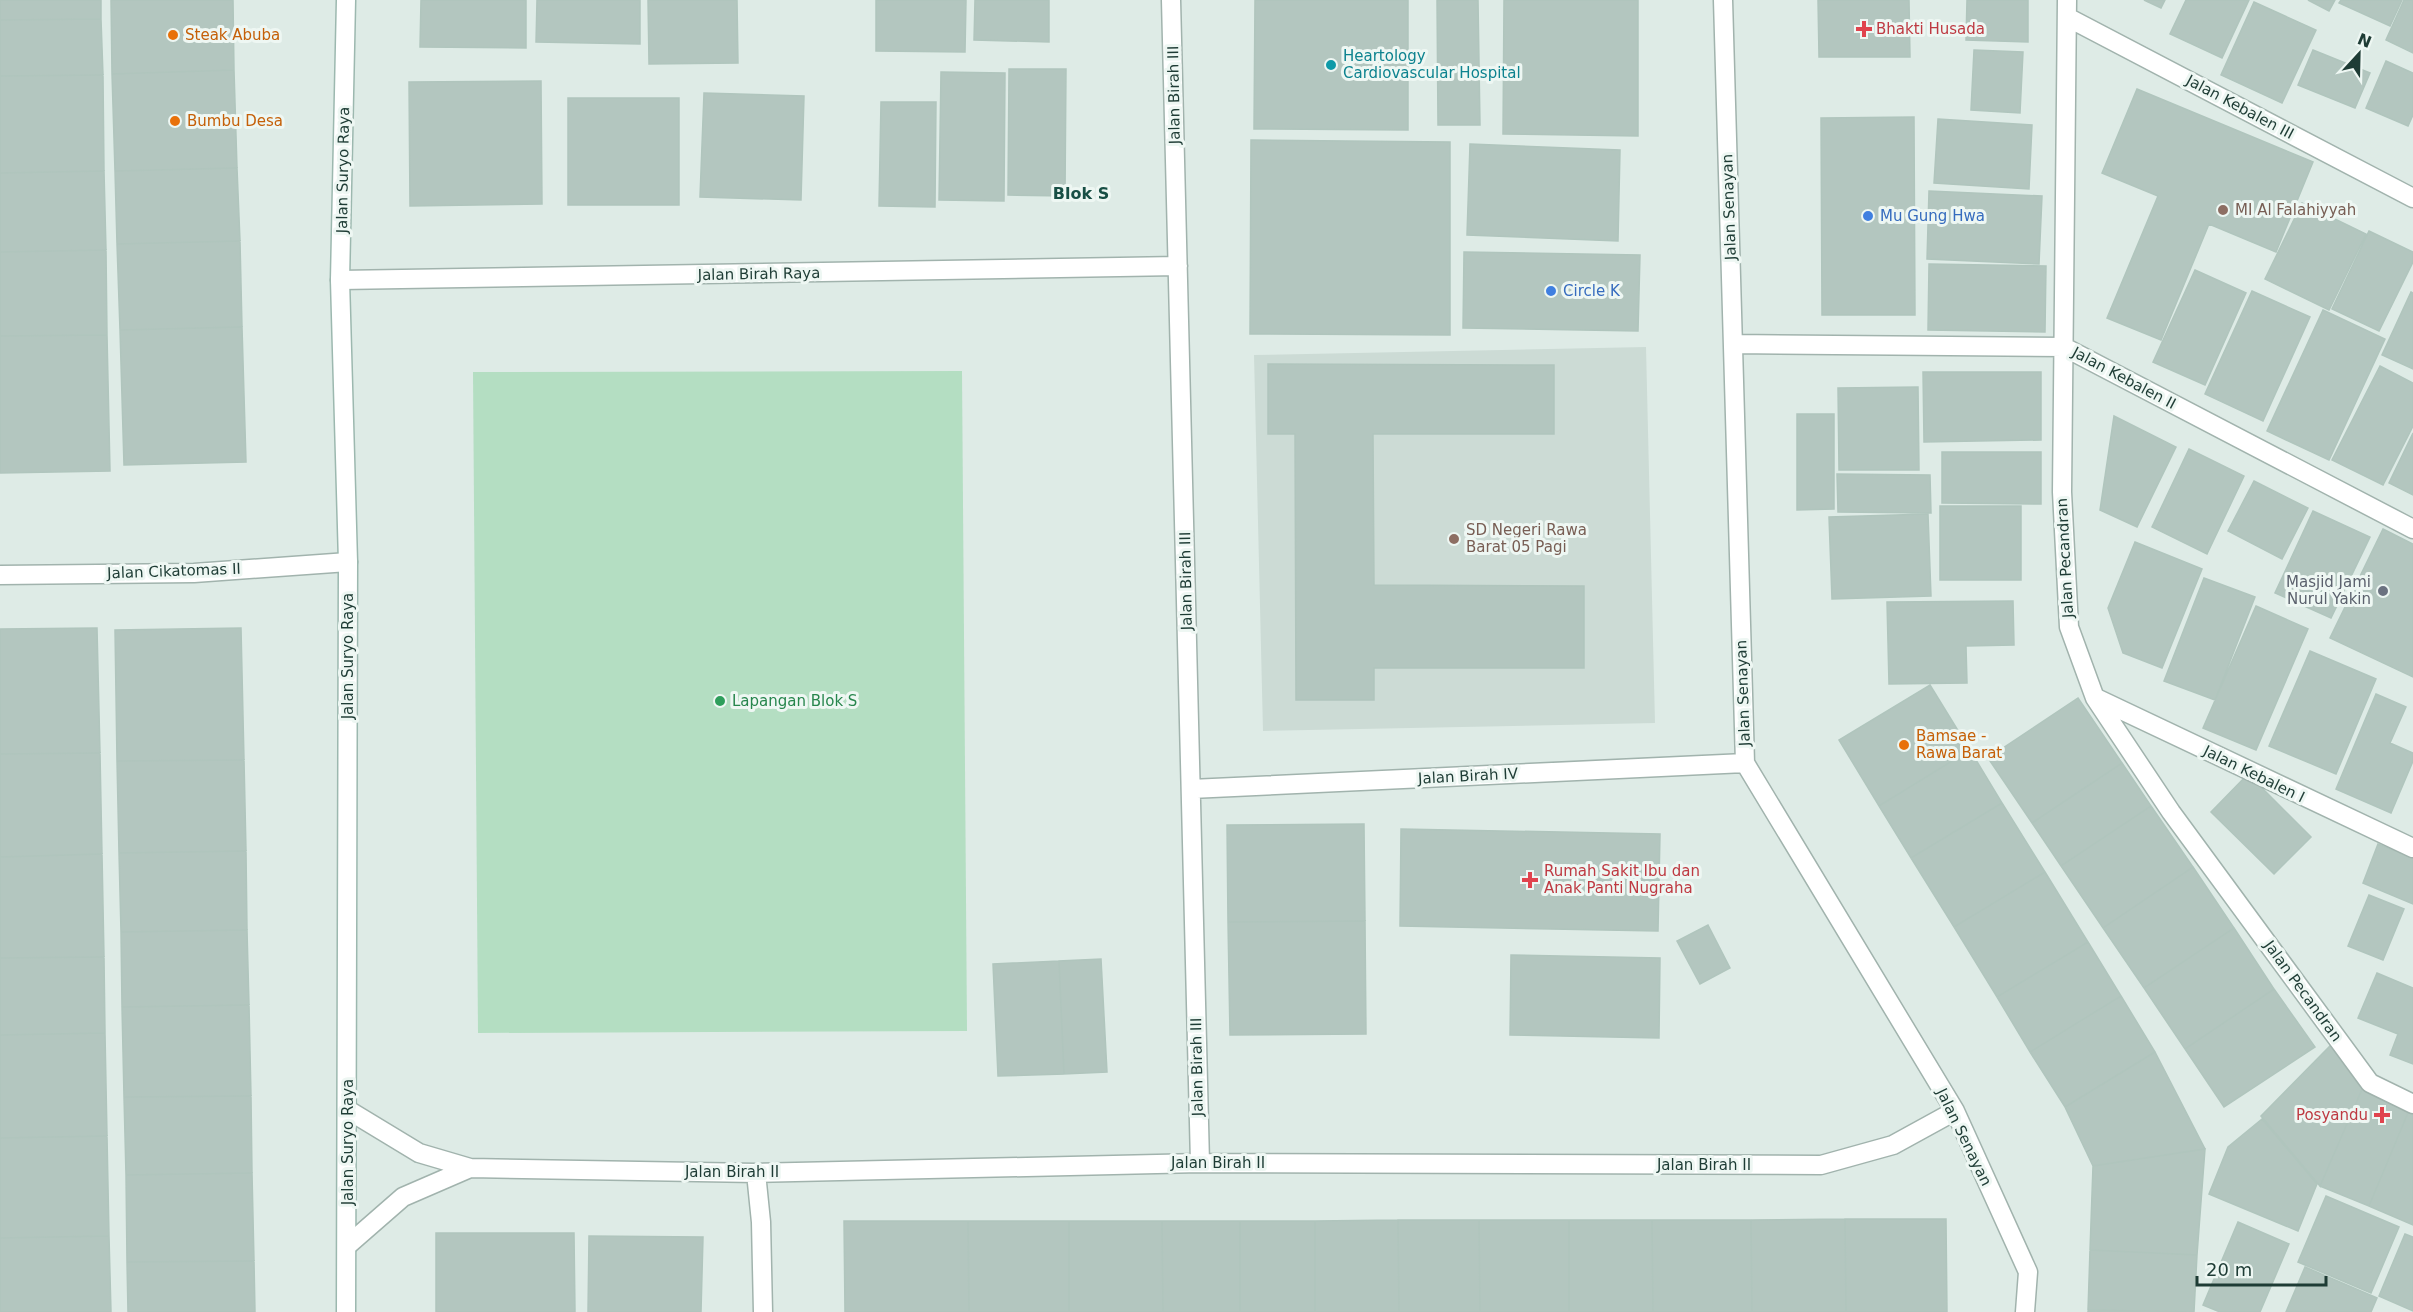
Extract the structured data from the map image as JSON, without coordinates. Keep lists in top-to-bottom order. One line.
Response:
{"streets":{"street":["Jalan Birah III","Jalan Kebalen III","Jalan Suryo Raya","Jalan Senayan","Jalan Birah Raya","Jalan Kebalen II","Jalan Pecandran","Jalan Cikatomas II","Jalan Kebalen I","Jalan Birah IV","Jalan Birah II"]},"crossings":[["Jalan Birah III","Jalan Birah Raya"],["Jalan Birah III","Jalan Birah IV"],["Jalan Birah III","Jalan Birah II"],["Jalan Kebalen III","Jalan Pecandran"],["Jalan Suryo Raya","Jalan Birah Raya"],["Jalan Suryo Raya","Jalan Cikatomas II"],["Jalan Suryo Raya","Jalan Birah II"],["Jalan Senayan","Jalan Kebalen II"],["Jalan Senayan","Jalan Birah IV"],["Jalan Senayan","Jalan Birah II"],["Jalan Kebalen II","Jalan Pecandran"],["Jalan Pecandran","Jalan Kebalen I"]],"districts":["Blok S"],"places":{"health":["Bhakti Husada","Rumah Sakit Ibu dan Anak Panti Nugraha","Posyandu"],"other":["Steak Abuba","Heartology Cardiovascular Hospital","Bumbu Desa","MI Al Falahiyyah","Mu Gung Hwa","Circle K","SD Negeri Rawa Barat 05 Pagi","Masjid Jami Nurul Yakin","Lapangan Blok S","Bamsae - Rawa Barat"]},"scale_bar":"20 m","north":"top"}
